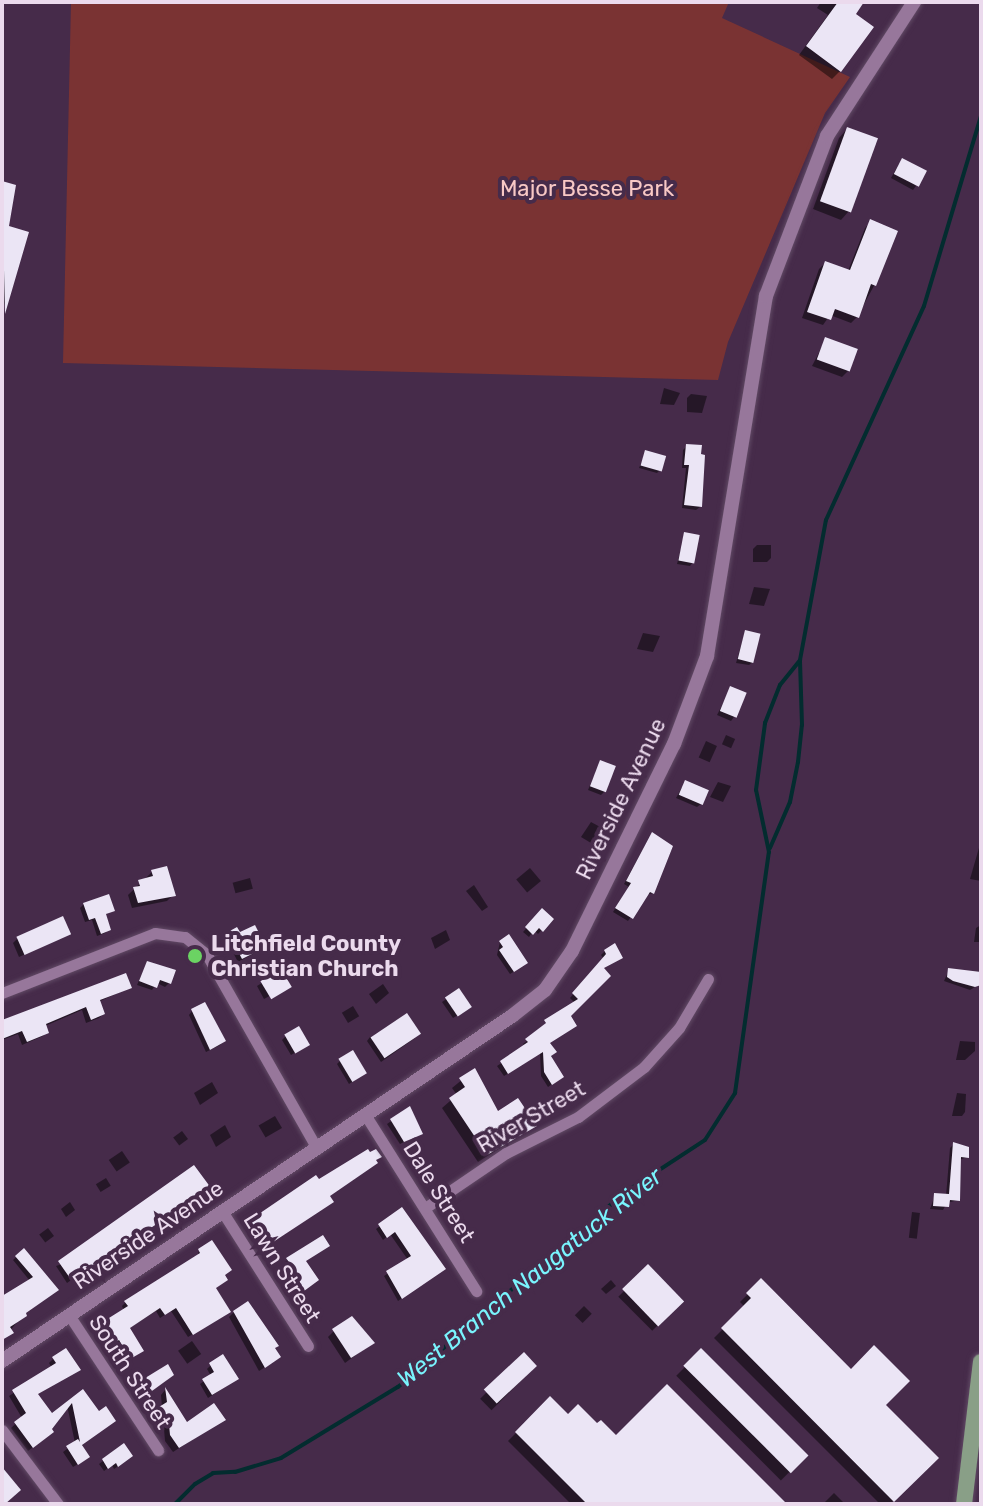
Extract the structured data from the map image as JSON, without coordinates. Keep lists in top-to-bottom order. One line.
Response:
{"streets":{"street":["Riverside Avenue","River Street","Dale Street","Lawn Street","South Street"]},"crossings":[["Riverside Avenue","Dale Street"],["Riverside Avenue","Lawn Street"],["Riverside Avenue","South Street"],["River Street","Dale Street"]],"water":["West Branch Naugatuck River"],"parks":["Major Besse Park"],"places":["Litchfield County Christian Church"]}
